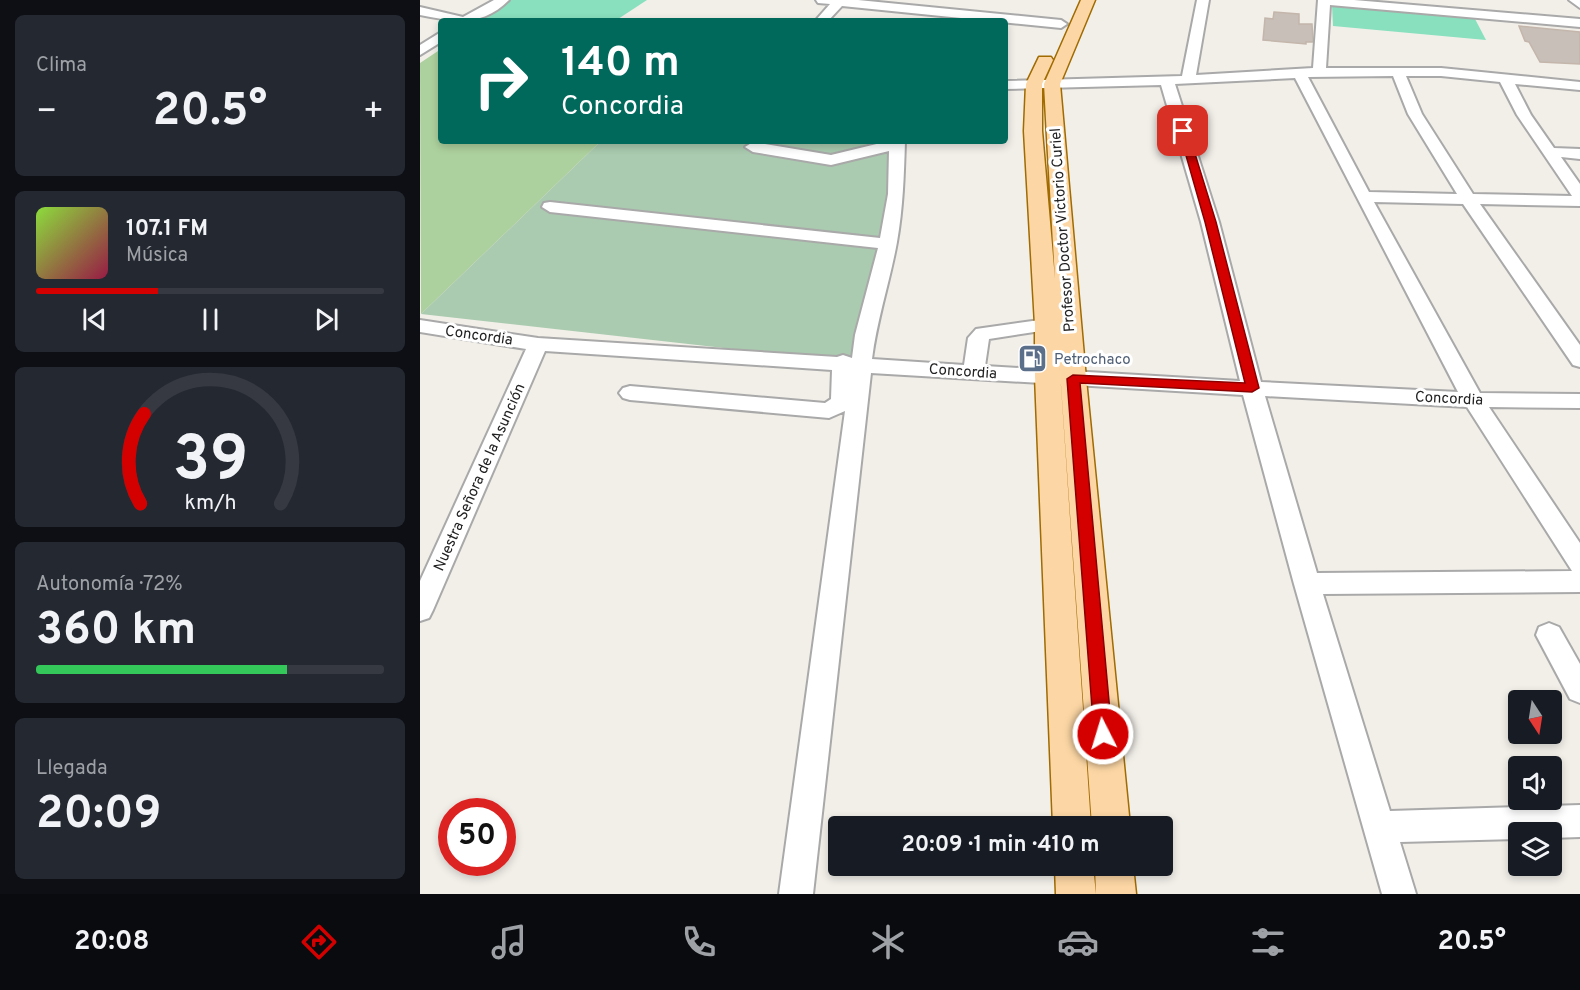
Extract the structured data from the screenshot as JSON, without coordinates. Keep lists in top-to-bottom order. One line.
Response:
{"streets":{"main road":["Profesor Doctor Victorio Curiel"],"street":["Concordia","Nuestra Señora de la Asunción"]},"crossings":[["Profesor Doctor Victorio Curiel","Concordia"],["Concordia","Nuestra Señora de la Asunción"]],"places":{"fuel station":["Petrochaco"]},"north":"bottom","page":{"tile":["Clima",["Autonomía · 72%","360 km"],["Llegada","20:09"]],"turn":["140 m","Concordia"],"heat":["−","20.5°","+"],"song":["107.1 FM","Música"],"limit":"50","trip":"20:09 · 1 min · 410 m","tabs":["20:08","20.5°"],"gauge":["39","km/h"]}}
